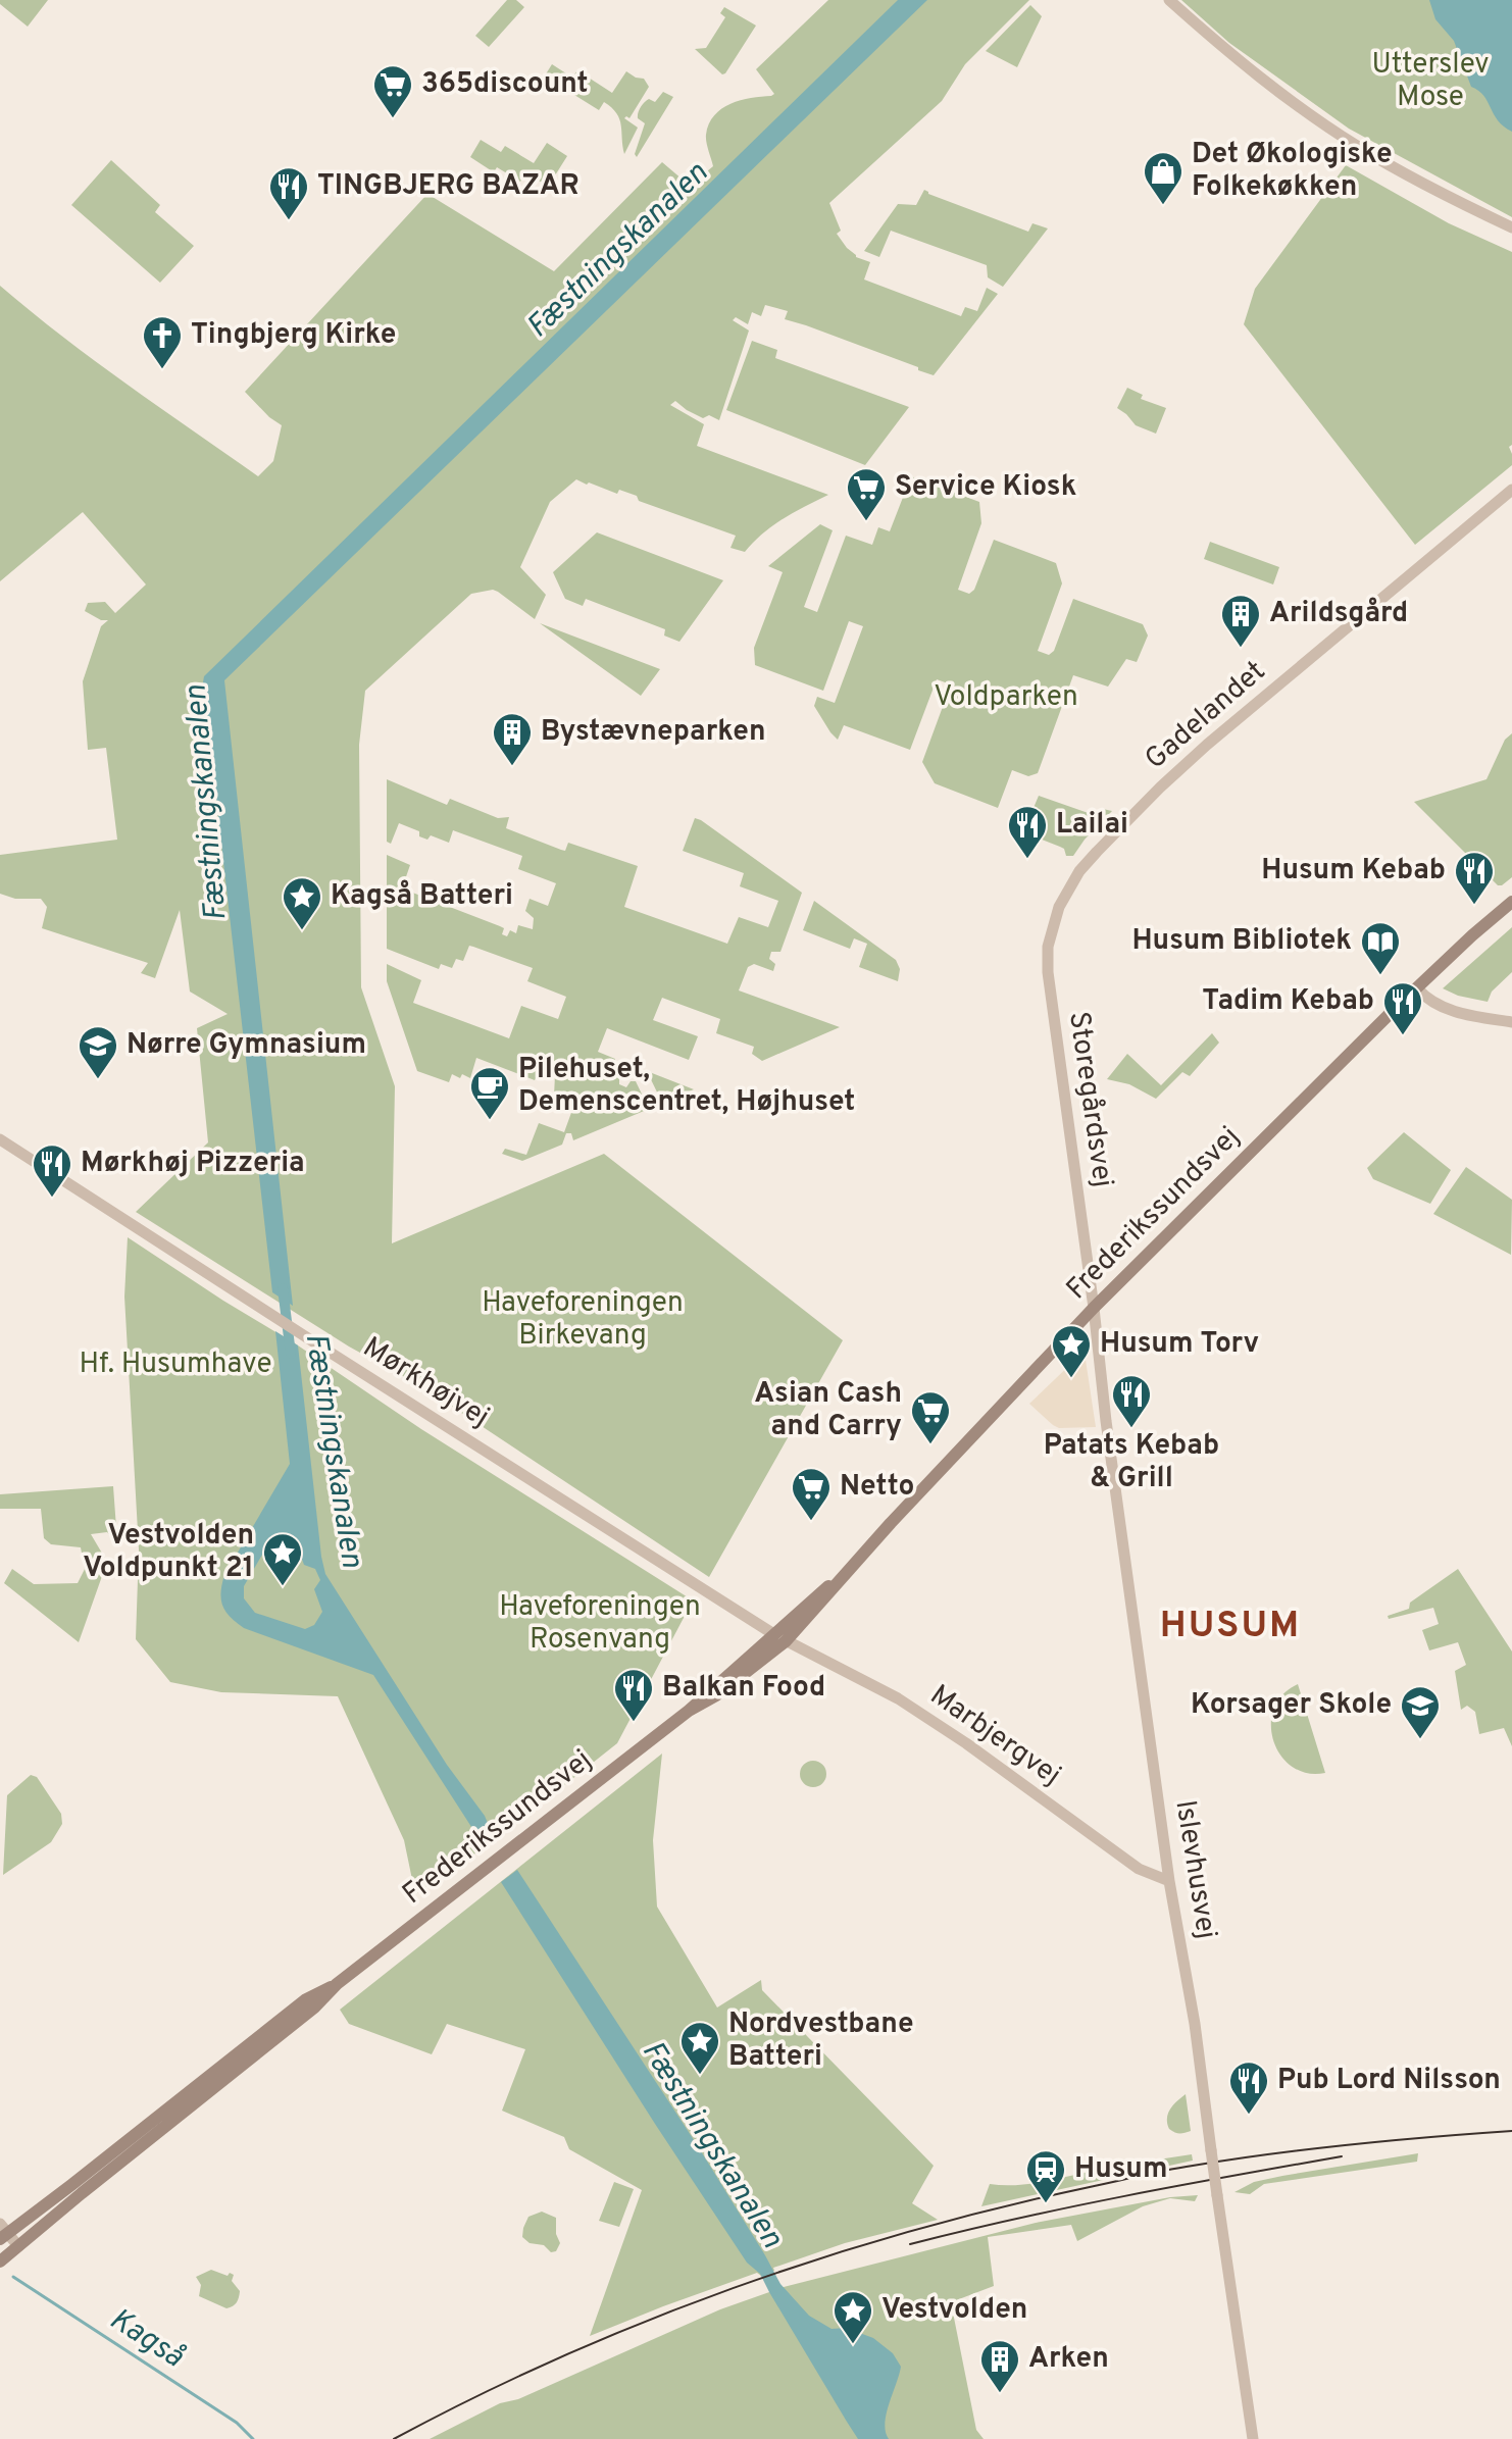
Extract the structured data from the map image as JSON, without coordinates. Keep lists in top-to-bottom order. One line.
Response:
{"streets":{"main road":["Frederikssundsvej"],"street":["Gadelandet","Storegårdsvej","Mørkhøjvej","Marbjergvej","Islevhusvej"]},"crossings":[["Gadelandet","Storegårdsvej"],["Storegårdsvej","Frederikssundsvej"],["Storegårdsvej","Islevhusvej"],["Frederikssundsvej","Mørkhøjvej"],["Frederikssundsvej","Marbjergvej"],["Frederikssundsvej","Islevhusvej"],["Mørkhøjvej","Marbjergvej"],["Marbjergvej","Islevhusvej"]],"districts":["HUSUM"],"water":["Fæstningskanalen","Kagså"],"parks":["Utterslev Mose","Voldparken","Haveforeningen Birkevang","Hf. Husumhave","Haveforeningen Rosenvang"],"places":{"supermarket":["365discount","Service Kiosk","Asian Cash and Carry","Netto"],"shop":["Det Økologiske Folkekøkken"],"restaurant":["TINGBJERG BAZAR","Lailai","Husum Kebab","Tadim Kebab","Mørkhøj Pizzeria","Patats Kebab & Grill","Balkan Food","Pub Lord Nilsson"],"church":["Tingbjerg Kirke"],"building":["Arildsgård","Bystævneparken","Arken"],"place":["Kagså Batteri","Husum Torv","Vestvolden Voldpunkt 21","Nordvestbane Batteri","Vestvolden"],"library":["Husum Bibliotek"],"school or university":["Nørre Gymnasium","Korsager Skole"],"cafe":["Pilehuset, Demenscentret, Højhuset"],"station":["Husum"]}}
